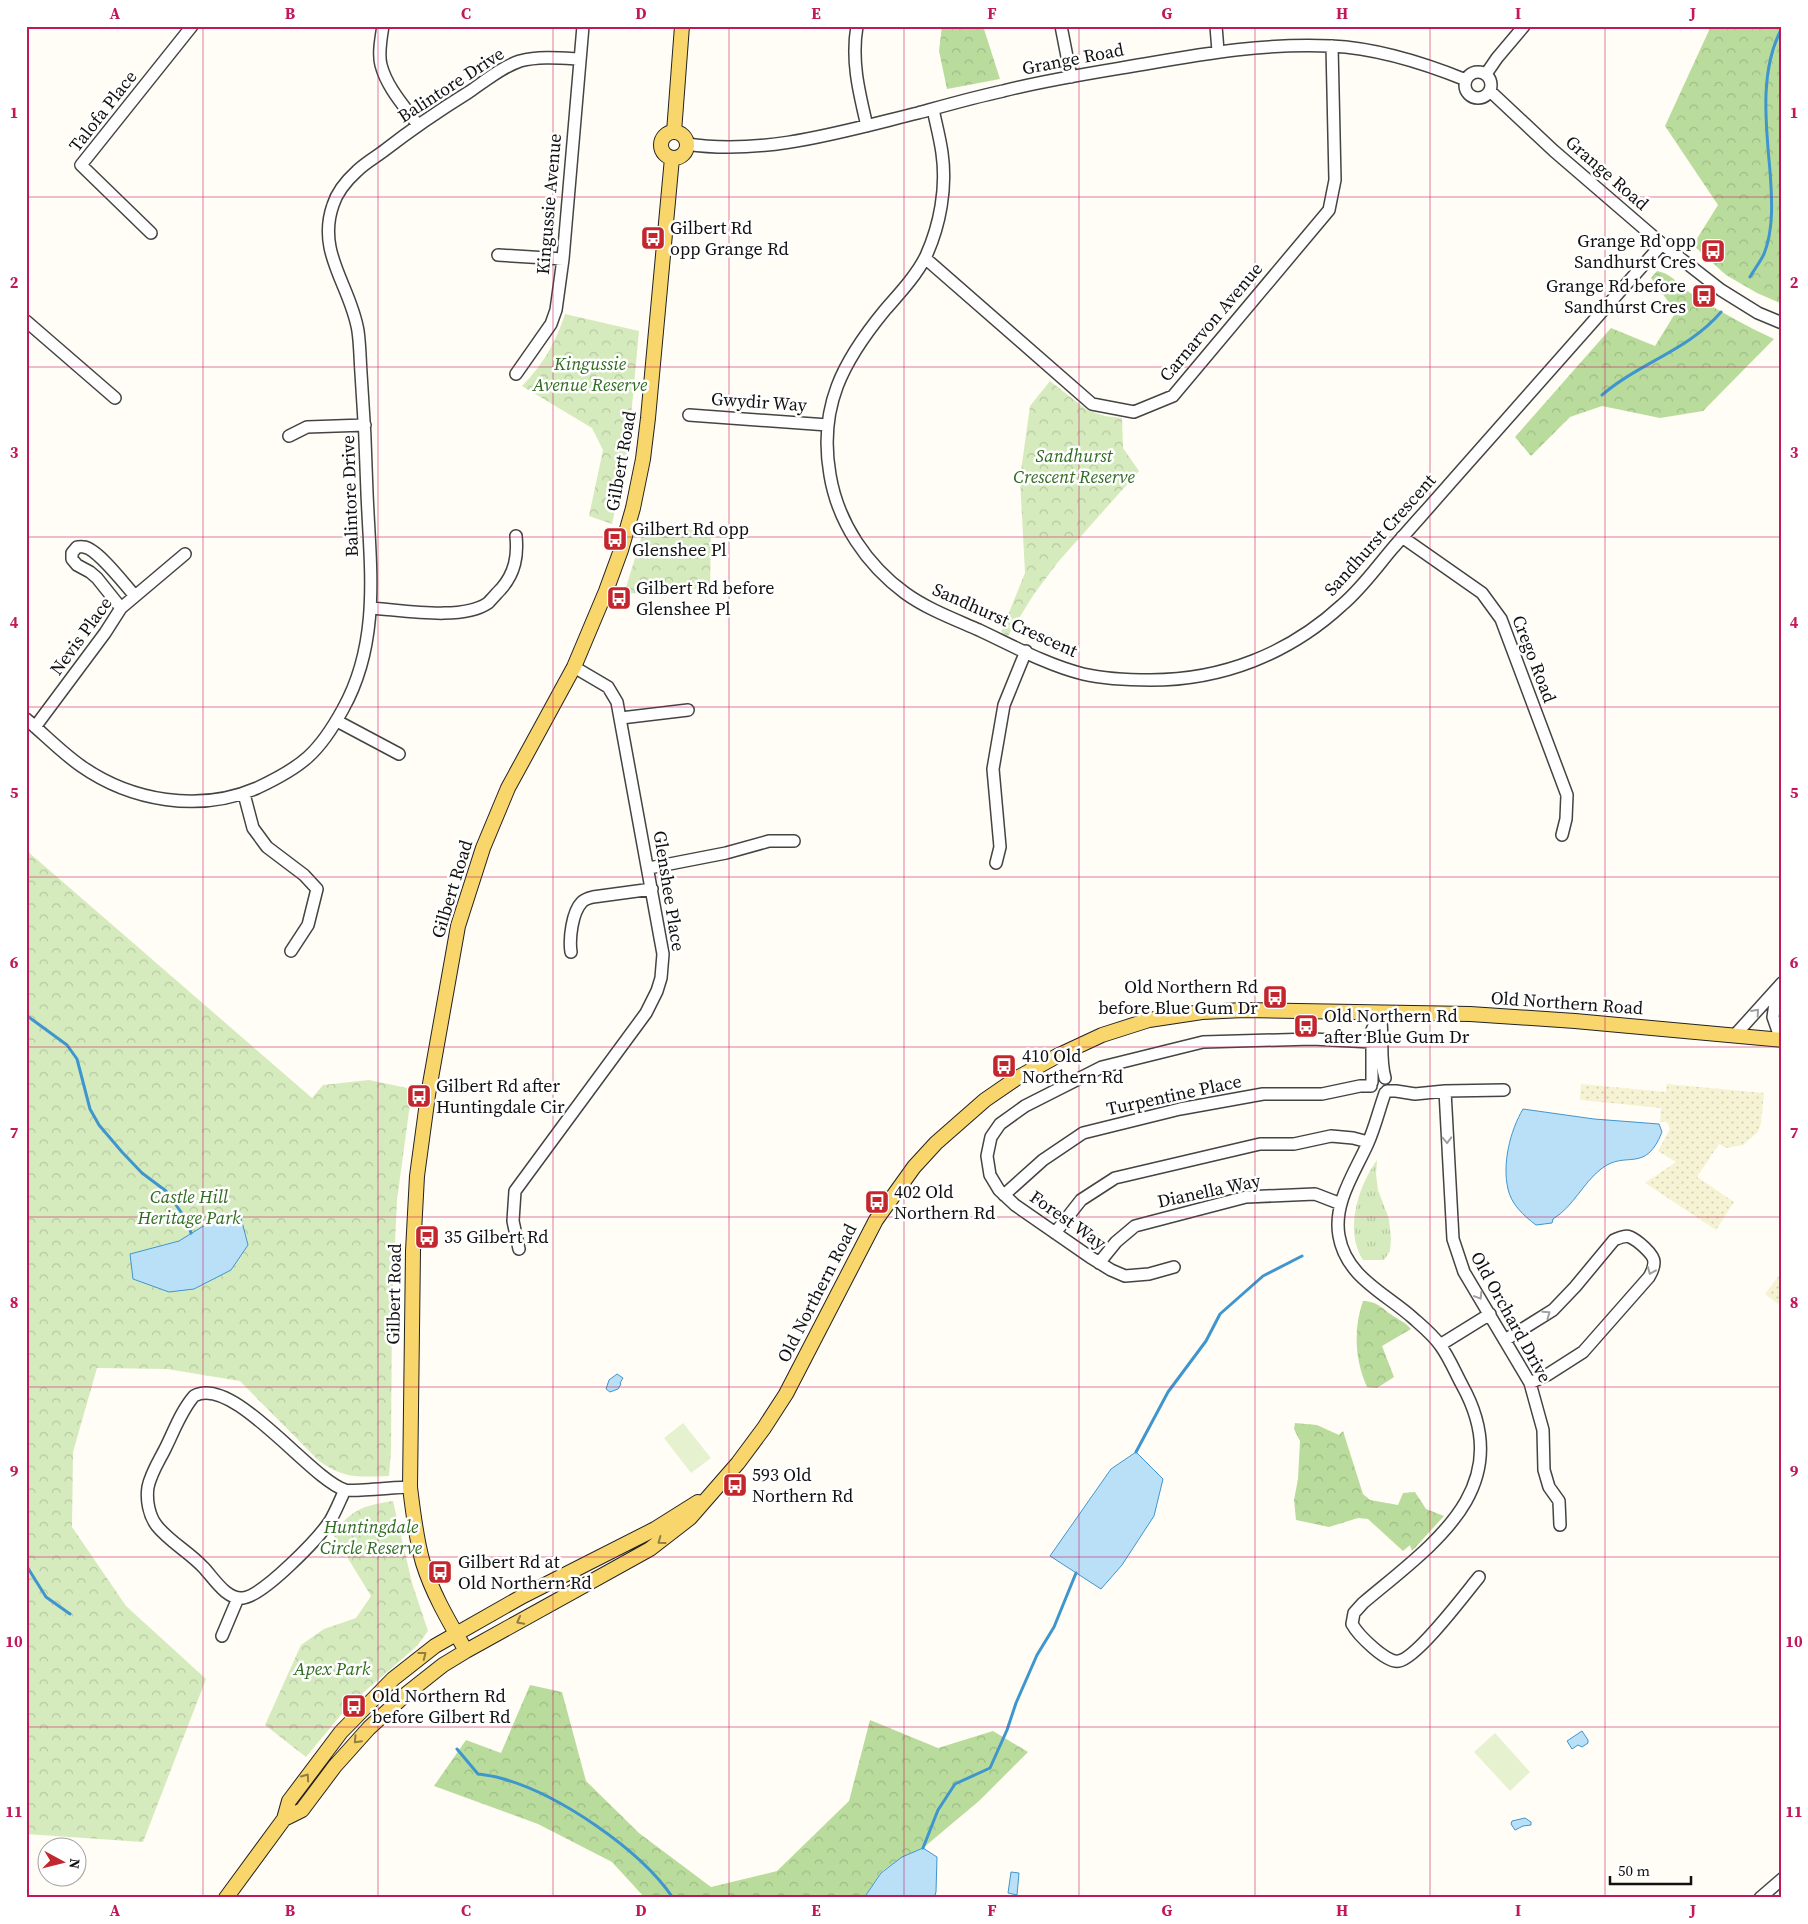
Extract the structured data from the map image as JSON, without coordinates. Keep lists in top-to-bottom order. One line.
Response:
{"streets":{"main road":["Gilbert Road","Old Northern Road"],"street":["Grange Road","Balintore Drive","Talofa Place","Kingussie Avenue","Carnarvon Avenue","Gwydir Way","Sandhurst Crescent","Nevis Place","Crego Road","Glenshee Place","Turpentine Place","Dianella Way","Forest Way","Old Orchard Drive"]},"crossings":[["Grange Road","Carnarvon Avenue"],["Grange Road","Gilbert Road"],["Grange Road","Sandhurst Crescent"],["Balintore Drive","Kingussie Avenue"],["Balintore Drive","Nevis Place"],["Carnarvon Avenue","Sandhurst Crescent"],["Gwydir Way","Sandhurst Crescent"],["Gilbert Road","Glenshee Place"],["Gilbert Road","Old Northern Road"],["Sandhurst Crescent","Crego Road"],["Turpentine Place","Forest Way"],["Turpentine Place","Old Orchard Drive"],["Dianella Way","Forest Way"]],"one_way":["Old Orchard Drive"],"parks":["Kingussie Avenue Reserve","Sandhurst Crescent Reserve","Castle Hill Heritage Park","Huntingdale Circle Reserve","Apex Park"],"places":{"bus stop":["Gilbert Rd opp Grange Rd","Grange Rd opp Sandhurst Cres","Grange Rd before Sandhurst Cres","Gilbert Rd opp Glenshee Pl","Gilbert Rd before Glenshee Pl","Old Northern Rd before Blue Gum Dr","Old Northern Rd after Blue Gum Dr","410 Old Northern Rd","Gilbert Rd after Huntingdale Cir","402 Old Northern Rd","35 Gilbert Rd","593 Old Northern Rd","Gilbert Rd at Old Northern Rd","Old Northern Rd before Gilbert Rd"]},"scale_bar":"50 m","north":"right","grid":{"columns":["A","B","C","D","E","F","G","H","I","J"],"rows":["1","2","3","4","5","6","7","8","9","10","11"]}}
